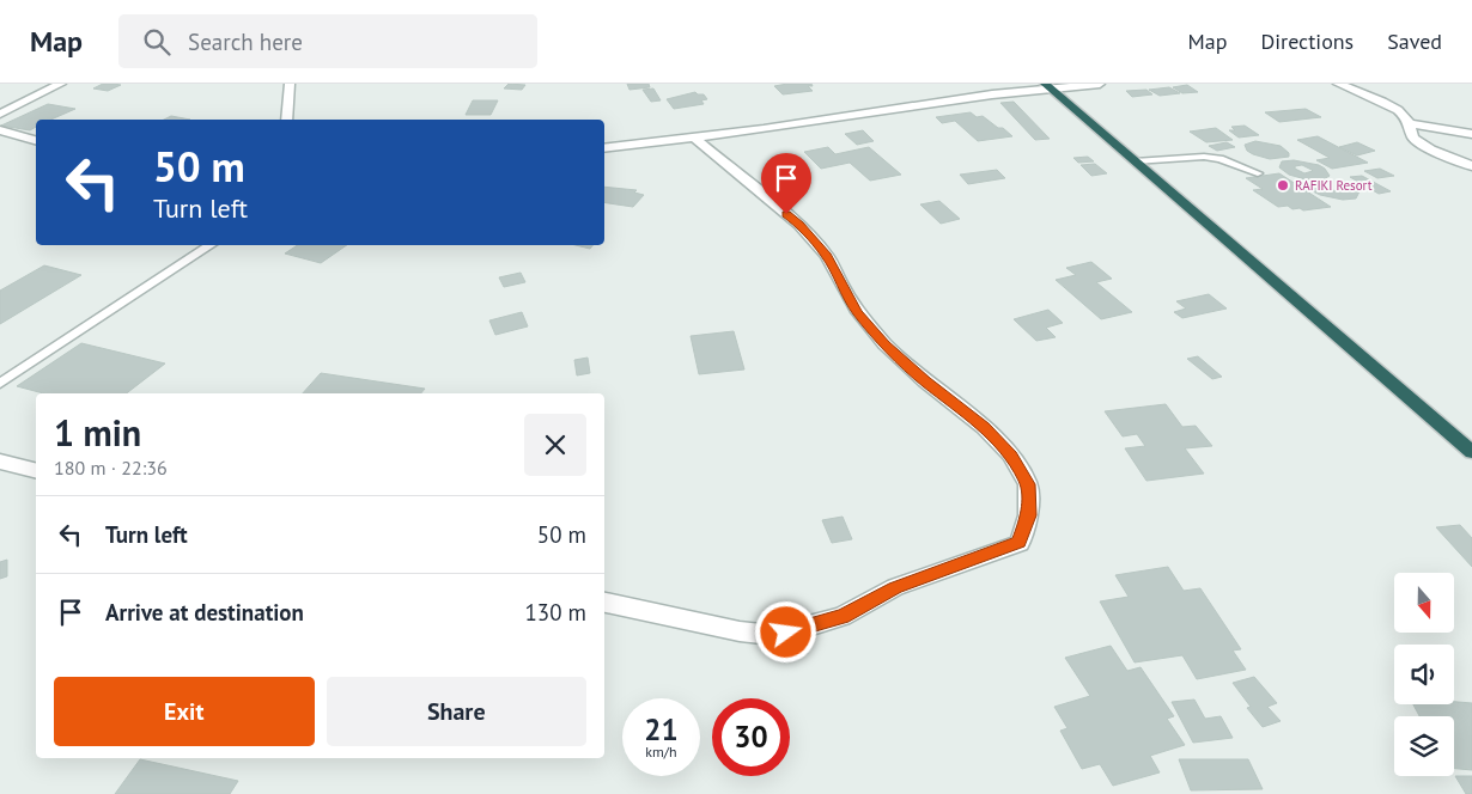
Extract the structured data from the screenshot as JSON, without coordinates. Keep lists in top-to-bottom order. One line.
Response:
{"places":["RAFIKI Resort"],"north":"bottom","page":{"header":"Map","search":"Search here","nav":["Map","Directions","Saved"],"turn":["50 m","Turn left"],"heading":["1 min","180 m · 22:36"],"list":[{"name":"Turn left","value":"50 m"},{"name":"Arrive at destination","value":"130 m"}],"buttons":["Exit","Share"],"speed":"21 km/h","limit":"30"}}
